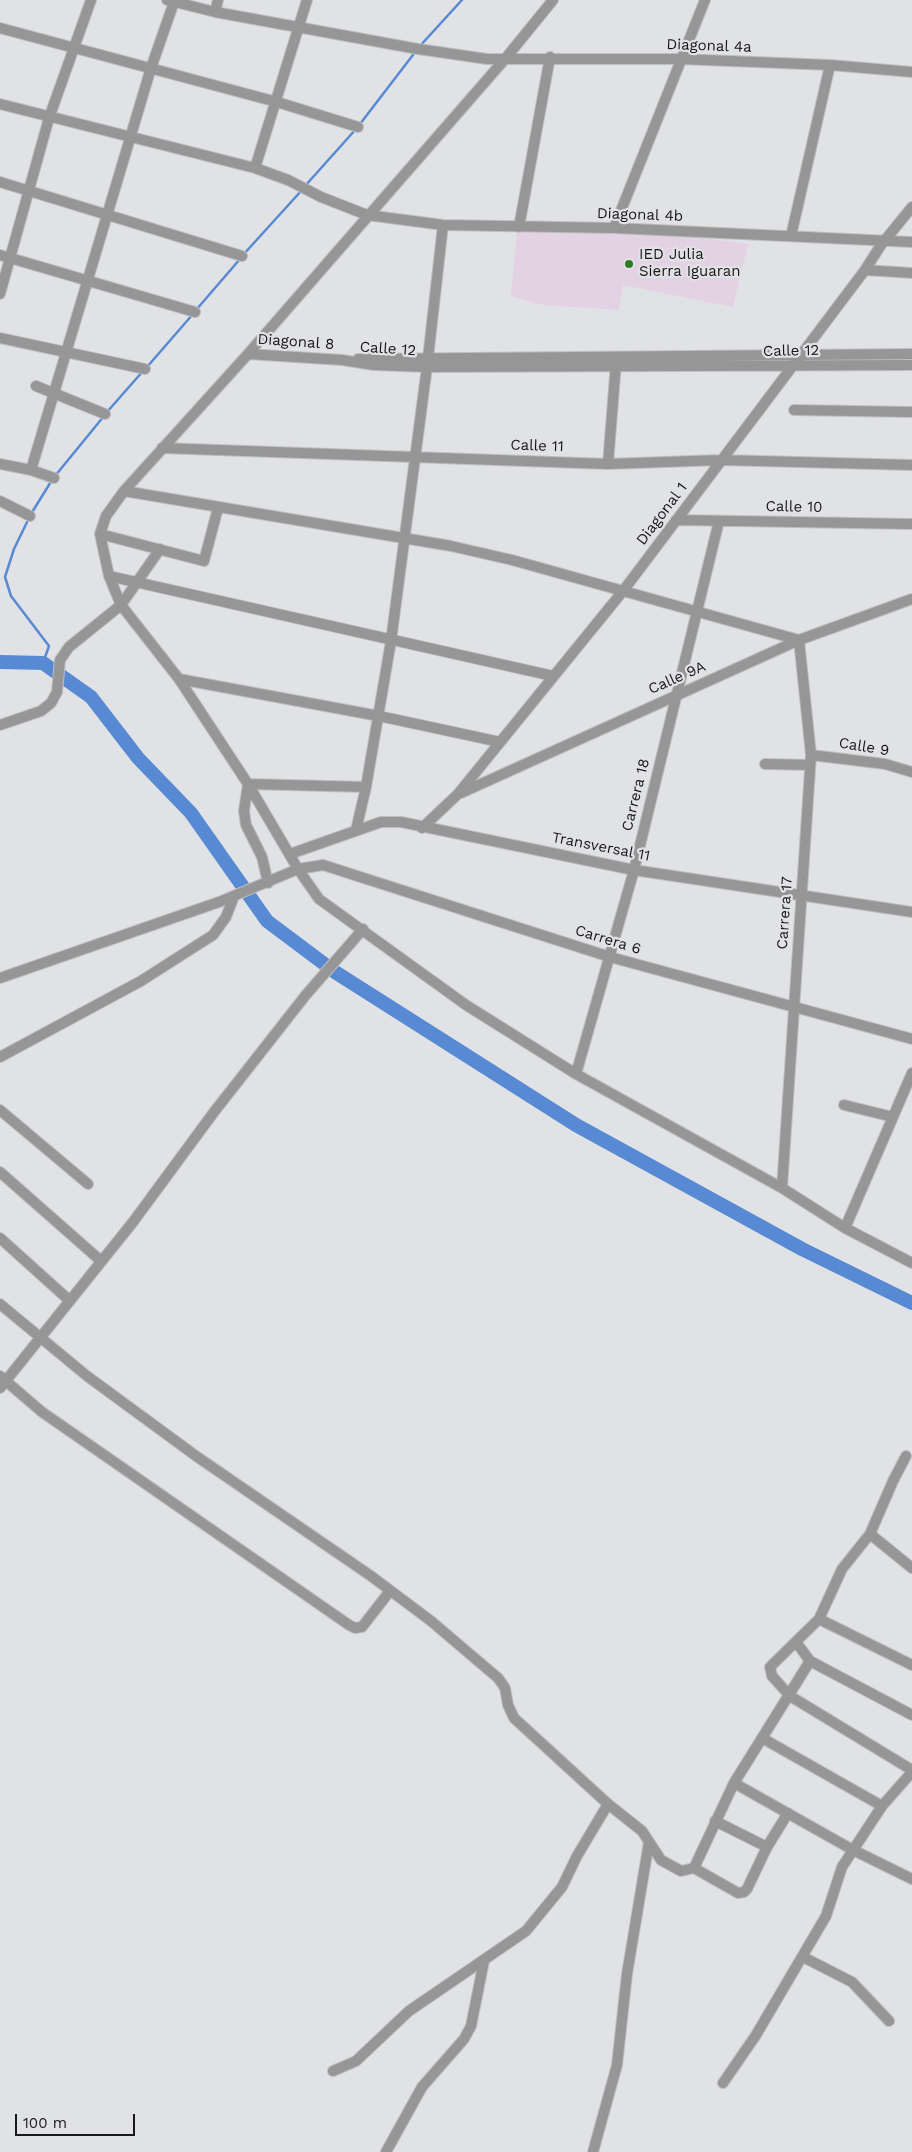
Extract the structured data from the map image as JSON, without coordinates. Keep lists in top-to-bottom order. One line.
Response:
{"streets":{"street":["Diagonal 4a","Diagonal 4b","Diagonal 8","Calle 12","Calle 11","Calle 10","Diagonal 1","Calle 9A","Calle 9","Carrera 18","Transversal 11","Carrera 17","Carrera 6"]},"crossings":[["Diagonal 4b","Diagonal 1"],["Diagonal 8","Calle 12"],["Calle 12","Diagonal 1"],["Calle 11","Diagonal 1"],["Calle 10","Diagonal 1"],["Calle 10","Carrera 18"],["Diagonal 1","Calle 9A"],["Diagonal 1","Transversal 11"],["Calle 9A","Carrera 18"],["Calle 9A","Carrera 17"],["Calle 9","Carrera 17"],["Carrera 18","Transversal 11"],["Carrera 18","Carrera 6"],["Transversal 11","Carrera 17"],["Carrera 17","Carrera 6"]],"places":["IED Julia Sierra Iguaran"],"scale_bar":"100 m"}
